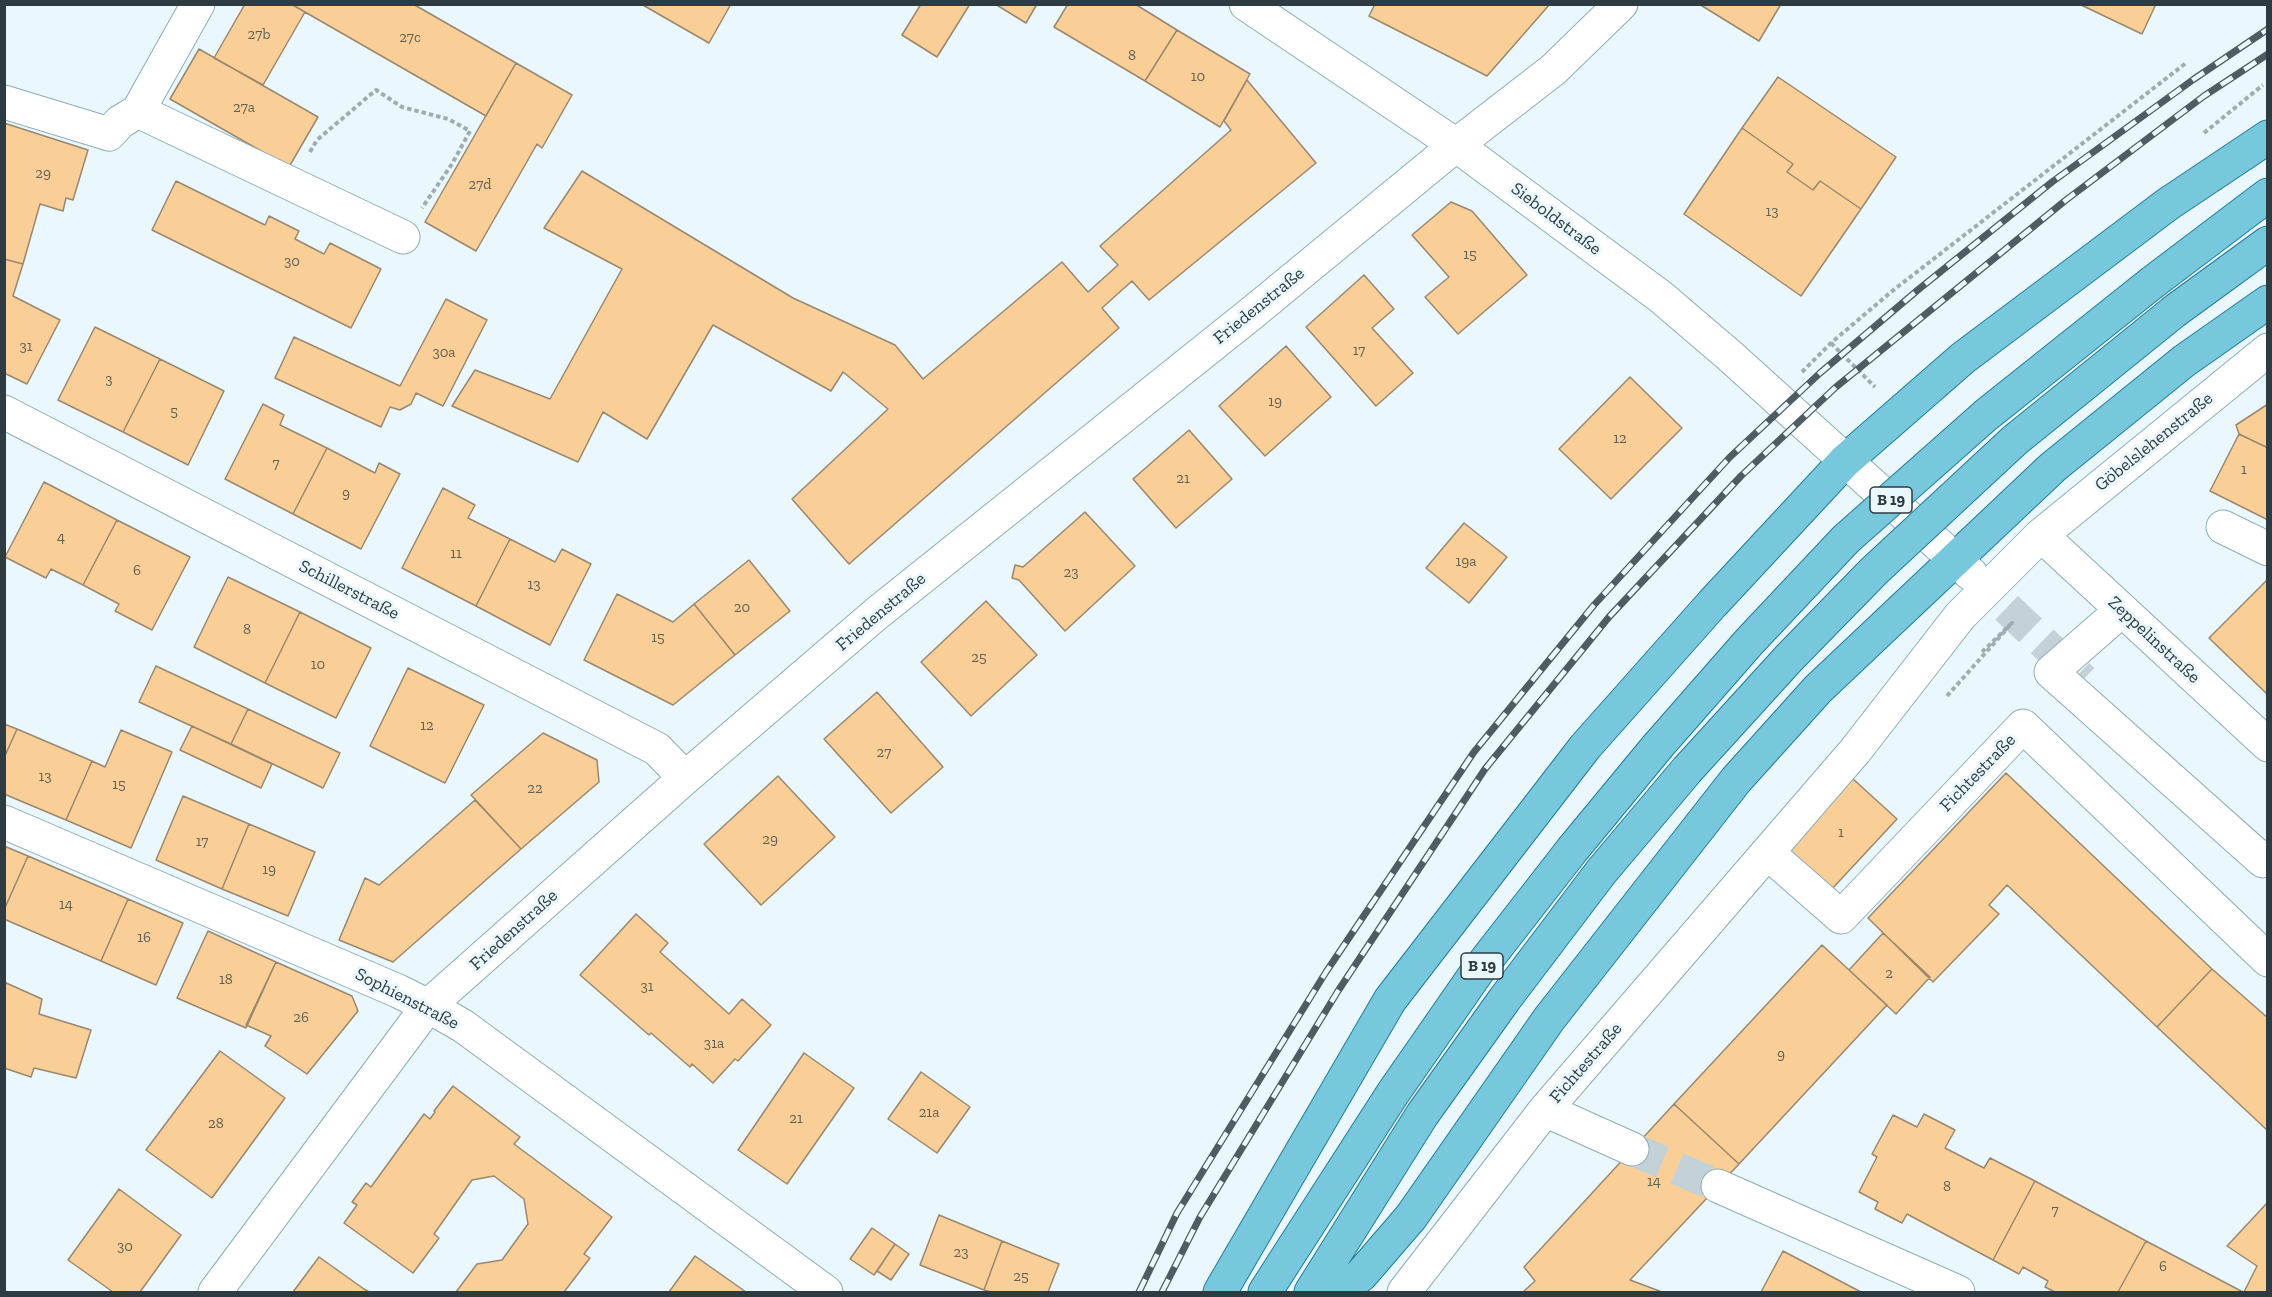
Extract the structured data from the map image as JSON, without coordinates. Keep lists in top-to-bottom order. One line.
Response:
{"streets":{"main road":["B 19"],"street":["Sieboldstraße","Friedenstraße","Göbelslehenstraße","Schillerstraße","Zeppelinstraße","Fichtestraße","Sophienstraße"]},"crossings":[["Sieboldstraße","Friedenstraße"],["Friedenstraße","Schillerstraße"],["Friedenstraße","Sophienstraße"],["Göbelslehenstraße","Zeppelinstraße"],["Göbelslehenstraße","Fichtestraße"],["Zeppelinstraße","Fichtestraße"]],"house_numbers":["27b","27c","8","10","27a","29","27d","13","15","30","31","17","30a","3","19","5","12","7","1","21","9","4","11","19a","6","23","13","20","8","15","25","10","12","27","13","15","22","1","29","17","19","14","16","2","18","31","26","31a","9","21a","21","28","14","8","7","30","23","6","25"]}
